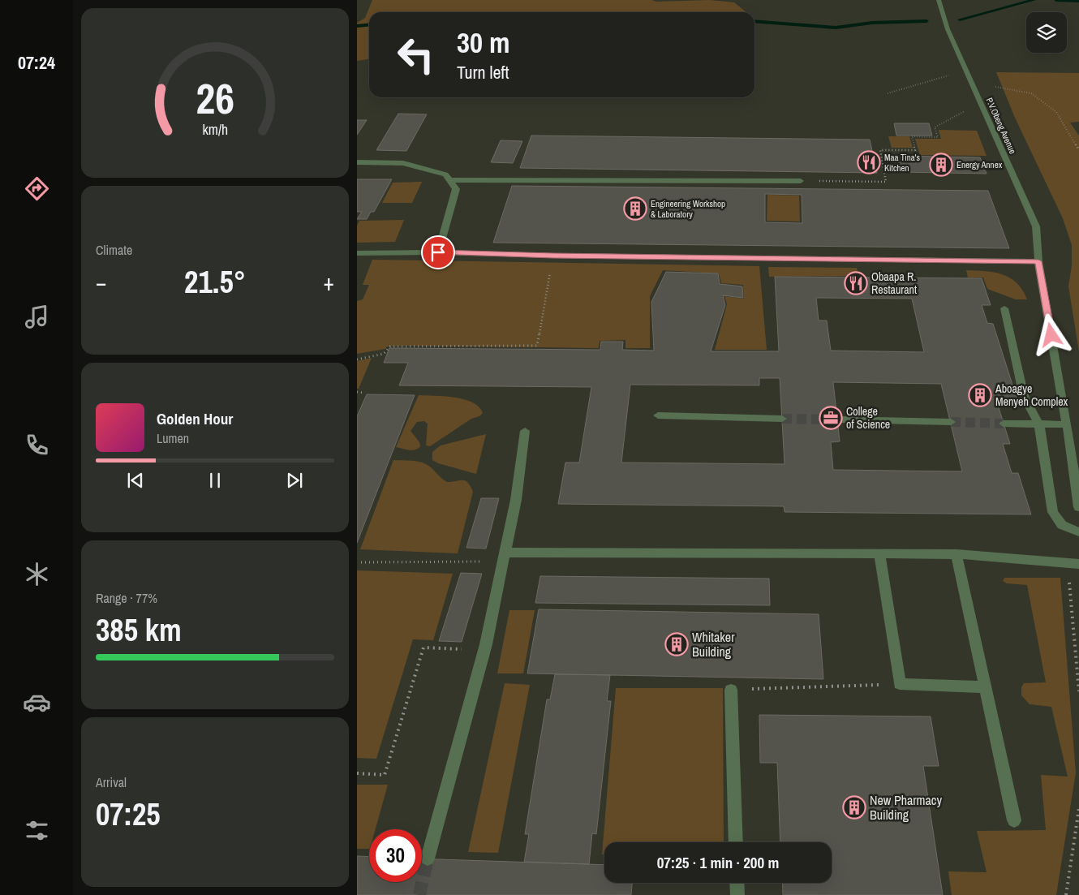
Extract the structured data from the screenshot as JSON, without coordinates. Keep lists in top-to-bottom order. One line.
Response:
{"streets":{"street":["P.V.Obeng Avenue"]},"places":{"restaurant":["Maa Tina's Kitchen","Obaapa R. Restaurant"],"building":["Energy Annex","Engineering Workshop & Laboratory","Aboagye Menyeh Complex","Whitaker Building","New Pharmacy Building"],"office":["College of Science"]},"page":{"tabs":"07:24","turn":["30 m","Turn left"],"tile":["Climate",["Range · 77%","385 km"],["Arrival","07:25"]],"heat":["−","21.5°","+"],"song":["Golden Hour","Lumen"],"limit":"30","trip":"07:25 · 1 min · 200 m","gauge":["26","km/h"]}}
